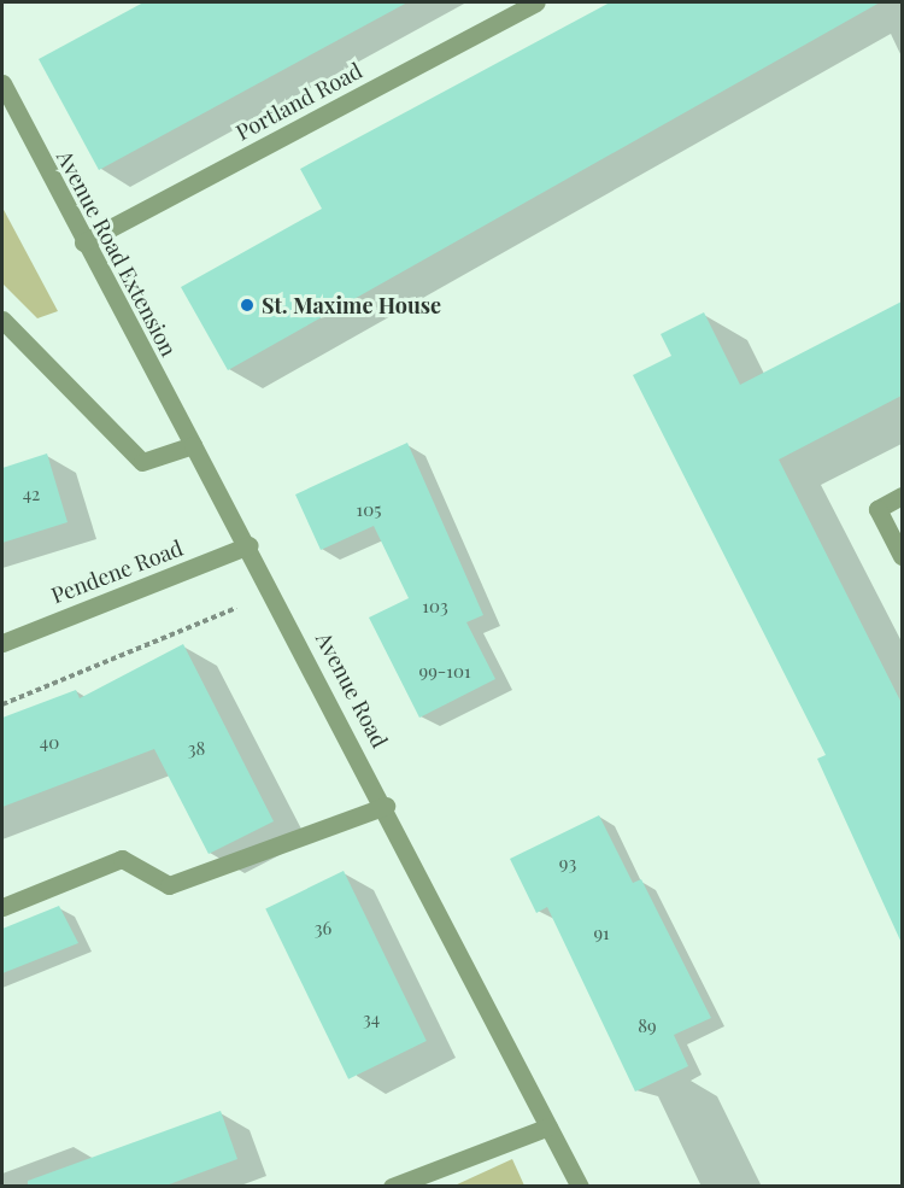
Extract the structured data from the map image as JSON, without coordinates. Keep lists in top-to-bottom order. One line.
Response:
{"streets":{"street":["Portland Road","Avenue Road Extension","Pendene Road","Avenue Road"]},"crossings":[["Portland Road","Avenue Road Extension"],["Avenue Road Extension","Avenue Road"],["Pendene Road","Avenue Road"]],"places":["St. Maxime House"],"house_numbers":["42","105","103","99-101","40","38","93","36","91","34","89"]}
